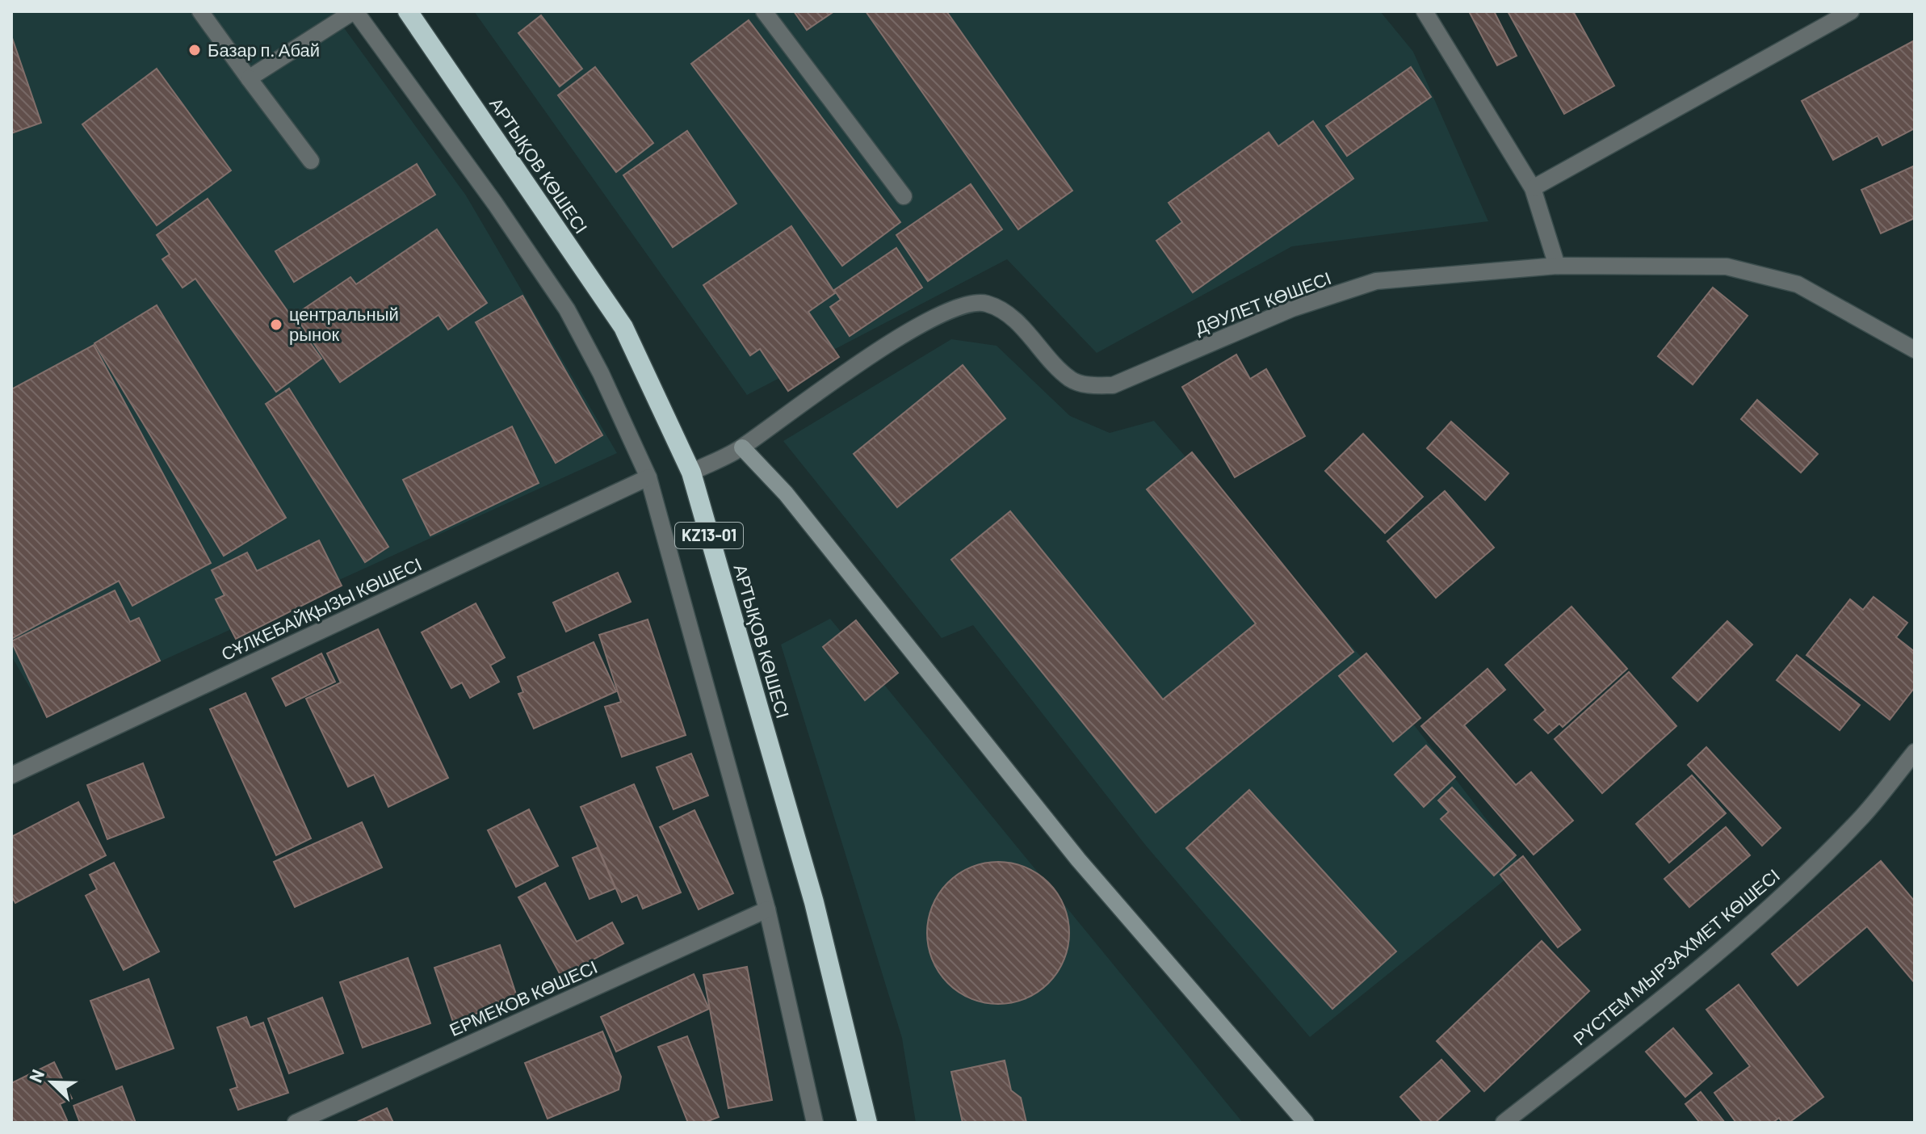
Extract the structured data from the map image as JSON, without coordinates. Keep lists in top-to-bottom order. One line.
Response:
{"streets":{"highway":["АРТЫҚОВ КӨШЕСІ","KZ13-01"],"street":["ДӘУЛЕТ КӨШЕСІ","СҰЛКЕБАЙҚЫЗЫ КӨШЕСІ","РҮСТЕМ МЫРЗАХМЕТ КӨШЕСІ","ЕРМЕКОВ КӨШЕСІ"]},"crossings":[["АРТЫҚОВ КӨШЕСІ","ДӘУЛЕТ КӨШЕСІ"]],"places":["Базар п. Абай","центральный рынок"],"north":"top left"}
